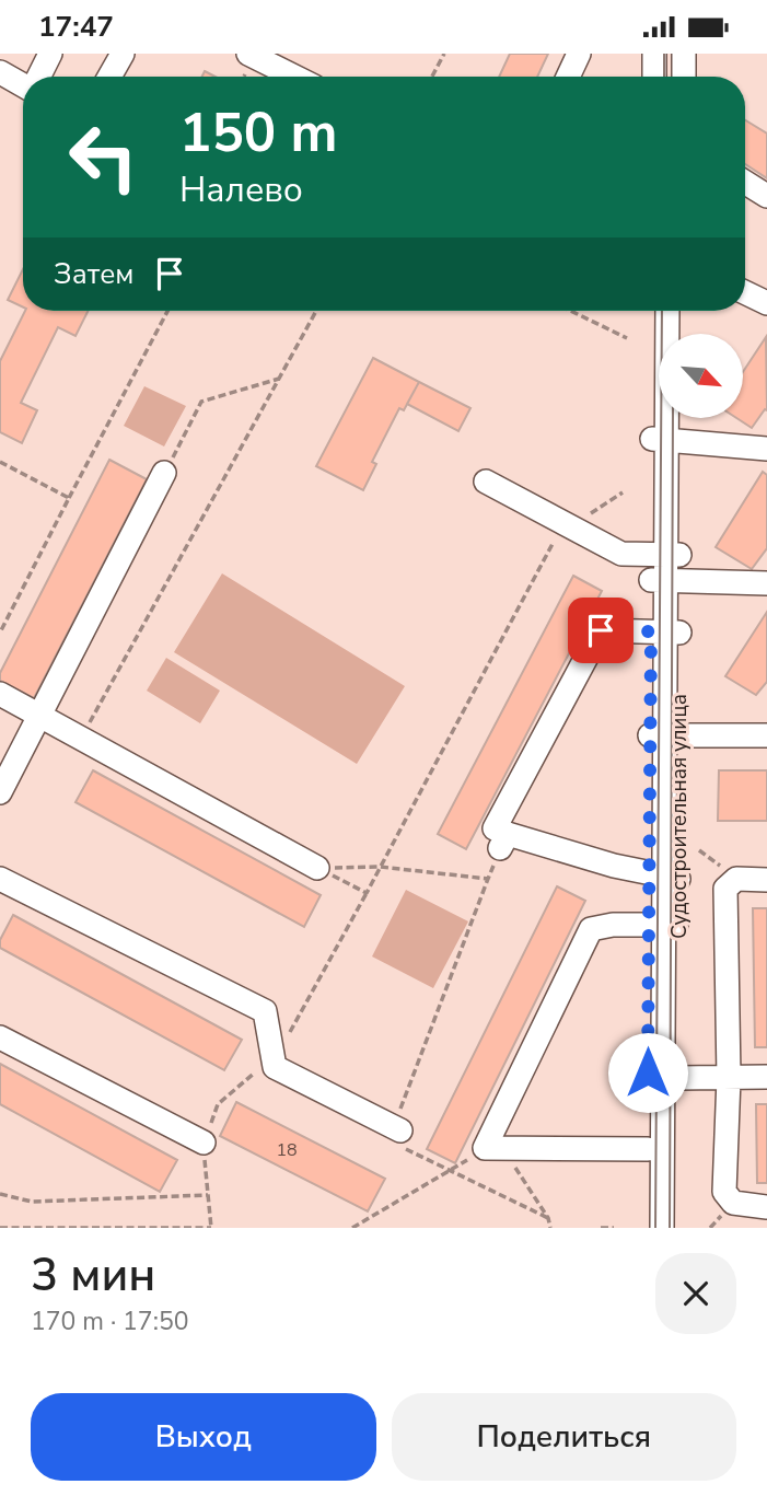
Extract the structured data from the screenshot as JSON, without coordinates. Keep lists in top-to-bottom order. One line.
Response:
{"streets":{"street":["Судостроительная улица"]},"house_numbers":["18"],"north":"bottom right","page":{"status":"17:47","turn":["150 m","Налево"],"then":"Затем","heading":["3 мин","170 m · 17:50"],"buttons":["Выход","Поделиться"]}}
